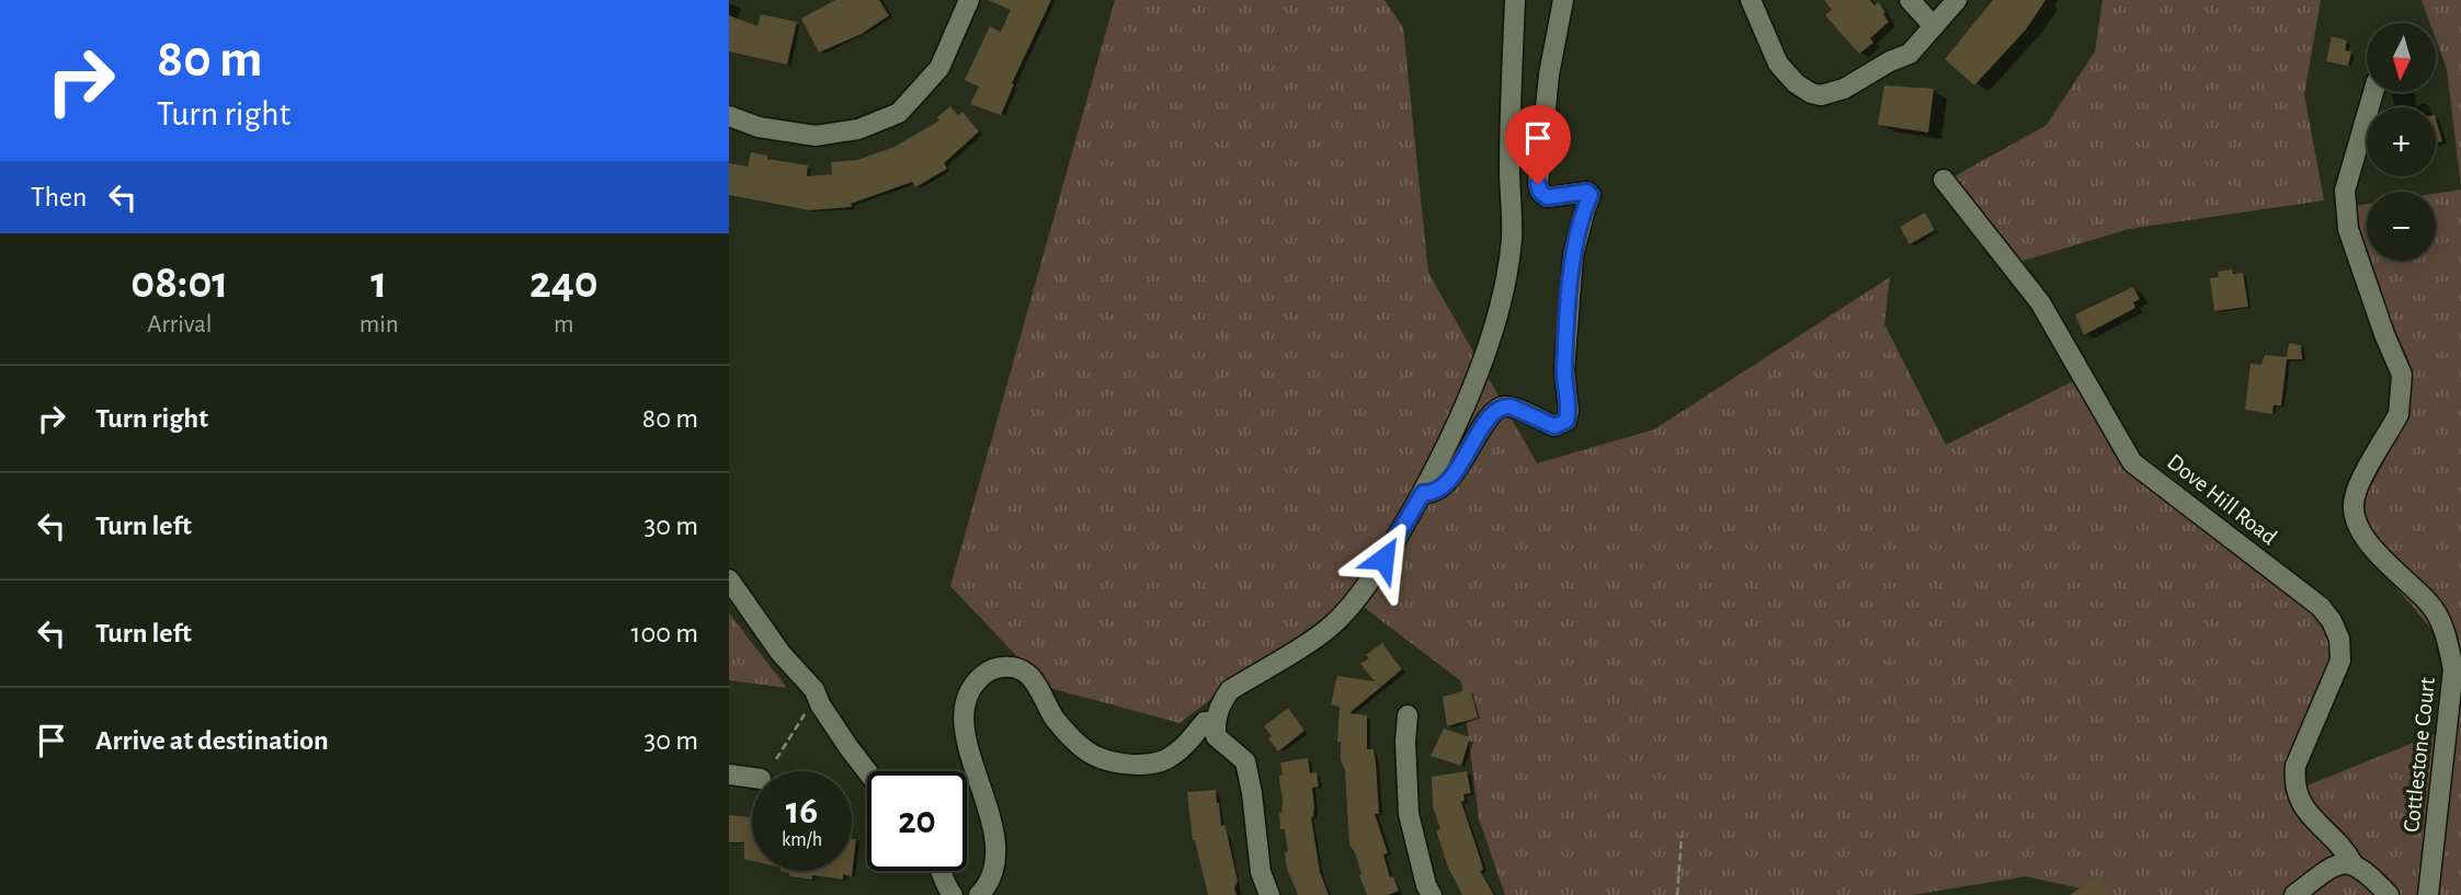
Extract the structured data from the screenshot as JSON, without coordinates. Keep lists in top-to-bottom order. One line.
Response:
{"streets":{"street":["Dove Hill Road","Cottlestone Court"]},"north":"bottom","page":{"turn":["80 m","Turn right"],"map_buttons":["+","−"],"then":"Then","eta":["08:01","Arrival","1","min","240","m"],"list":[{"name":"Turn right","value":"80 m"},{"name":"Turn left","value":"30 m"},{"name":"Turn left","value":"100 m"},{"name":"Arrive at destination","value":"30 m"}],"speed":"16 km/h","limit":"20"}}
